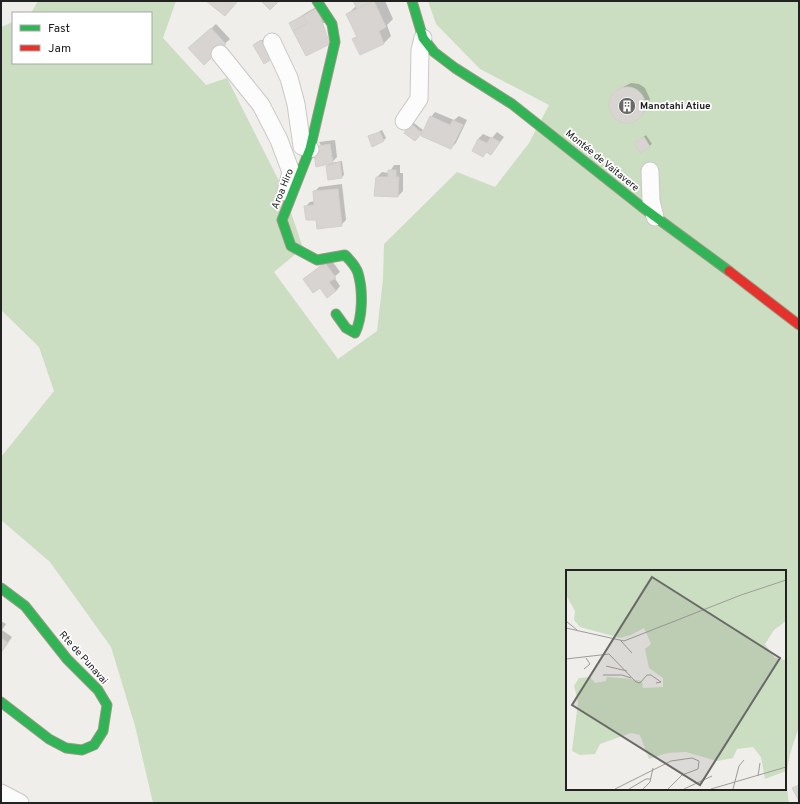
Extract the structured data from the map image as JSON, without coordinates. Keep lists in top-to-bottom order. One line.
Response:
{"streets":{"street":["Montée de Vaitavere","Aroa Hiro","Rte de Punavai"]},"places":{"building":["Manotahi Atiue"]},"legend":["Fast","Jam"]}
